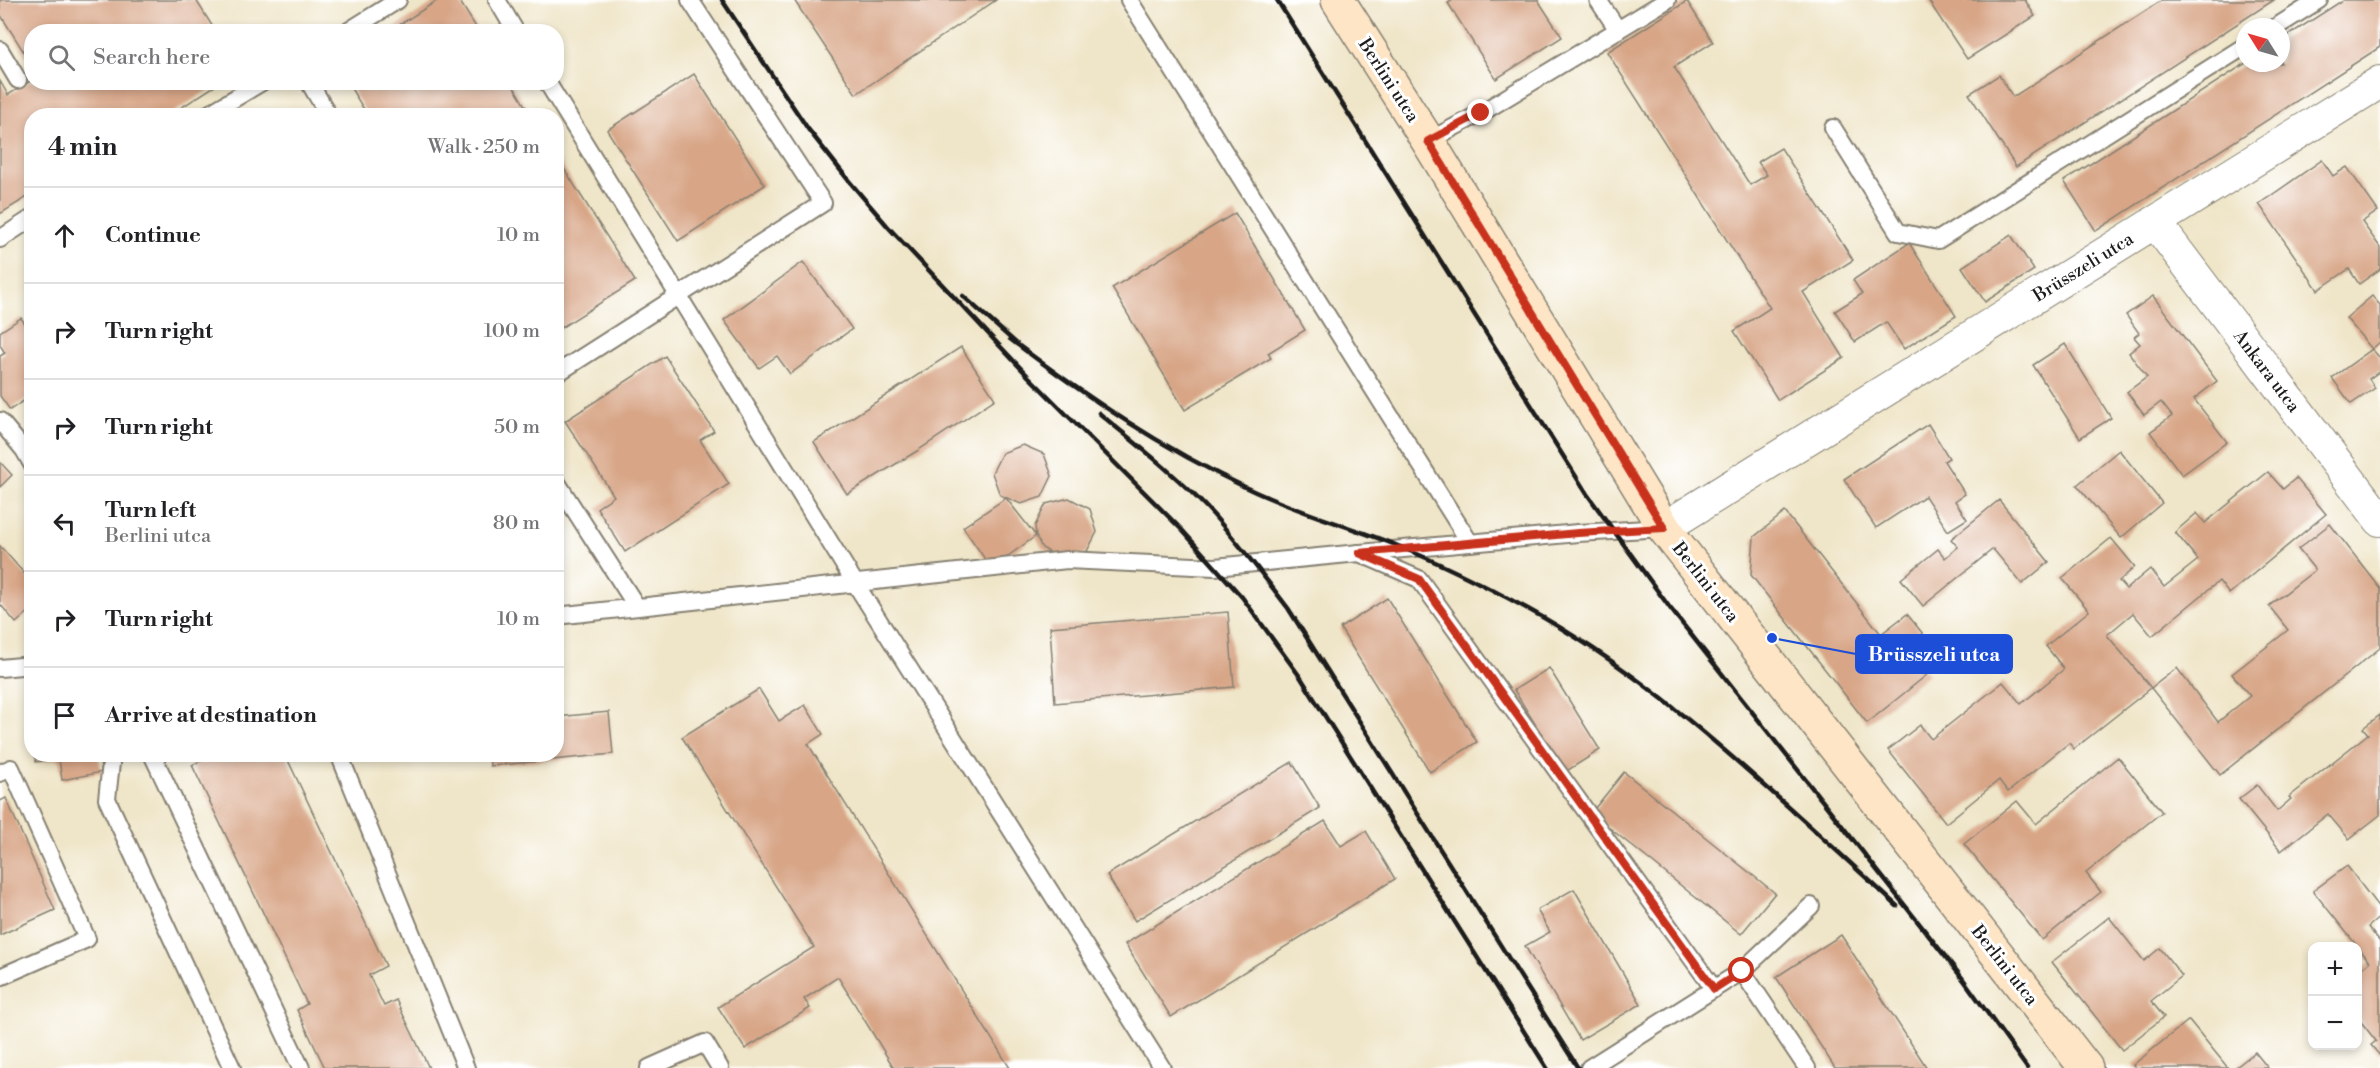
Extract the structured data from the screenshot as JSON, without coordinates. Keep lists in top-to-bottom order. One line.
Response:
{"streets":{"street":["Berlini utca","Brüsszeli utca","Ankara utca"]},"crossings":[["Berlini utca","Brüsszeli utca"],["Brüsszeli utca","Ankara utca"]],"places":["Brüsszeli utca"],"north":"top left","page":{"search":"Search here","heading":["4 min","Walk · 250 m"],"list":[["Continue","10 m"],["Turn right","100 m"],["Turn right","50 m"],["Turn left","Berlini utca","80 m"],["Turn right","10 m"],"Arrive at destination"],"map_buttons":["+","−"]}}
